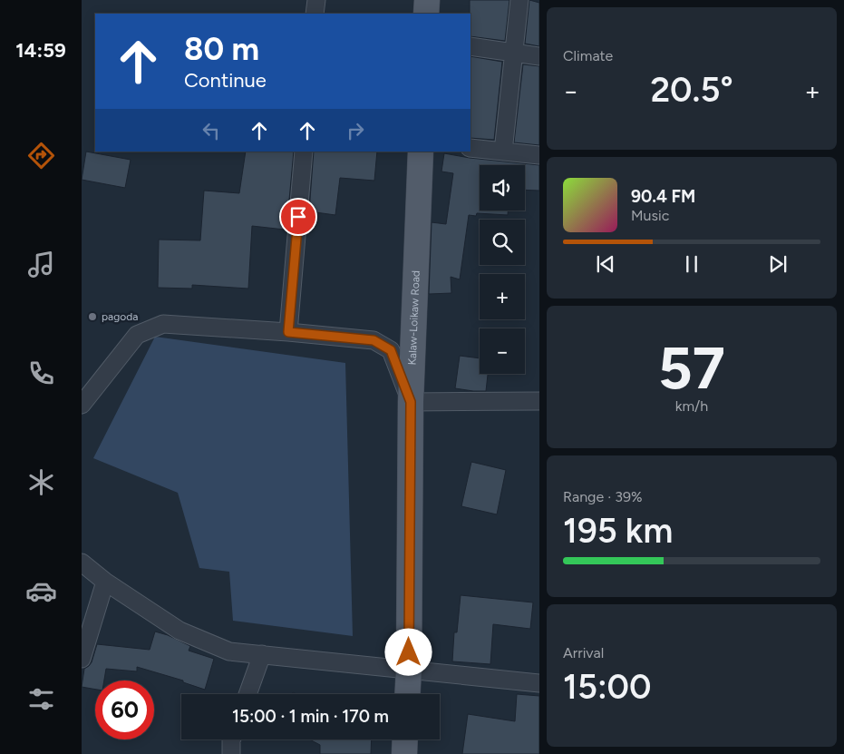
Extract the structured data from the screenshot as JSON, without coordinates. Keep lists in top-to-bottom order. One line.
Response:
{"streets":{"main road":["Kalaw-Loikaw Road"]},"places":["pagoda"],"page":{"tabs":"14:59","tile":["Climate",["57","km/h"],["Range · 39%","195 km"],["Arrival","15:00"]],"turn":["80 m","Continue"],"heat":["−","20.5°","+"],"map_buttons":["+","−"],"song":["90.4 FM","Music"],"limit":"60","trip":"15:00 · 1 min · 170 m"}}
